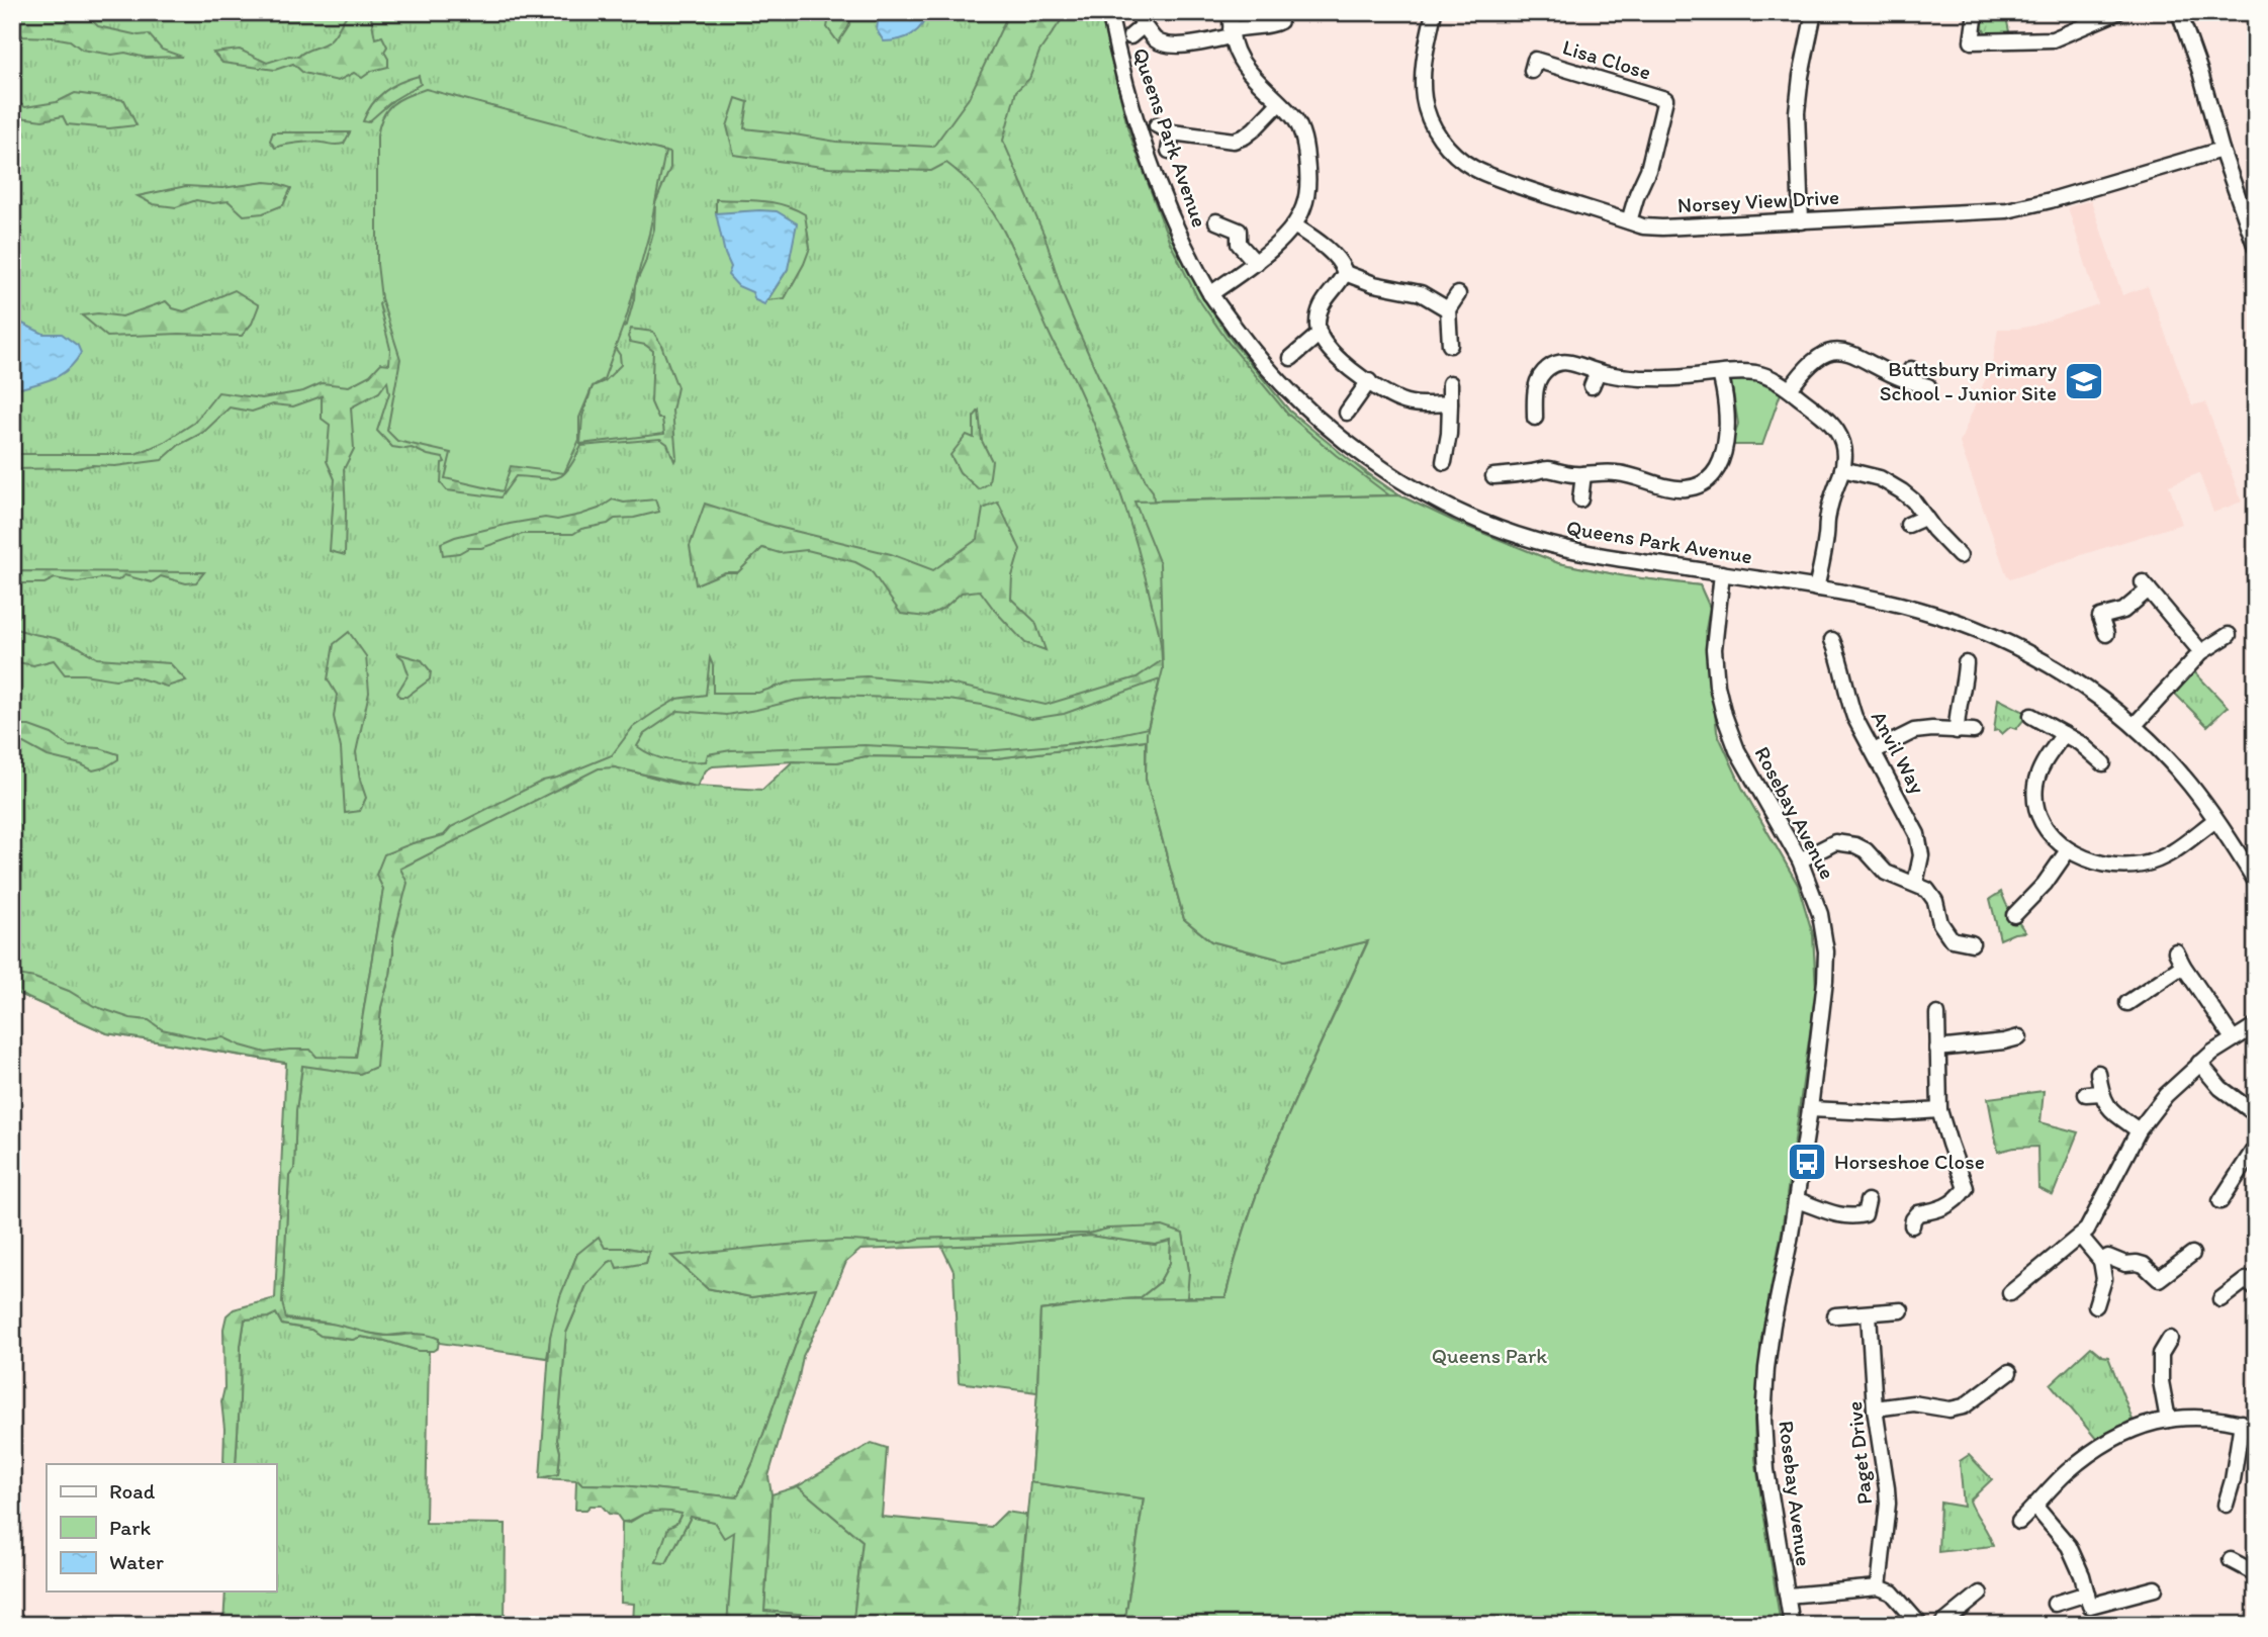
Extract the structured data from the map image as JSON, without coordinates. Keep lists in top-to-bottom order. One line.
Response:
{"streets":{"street":["Lisa Close","Queens Park Avenue","Norsey View Drive","Anvil Way","Rosebay Avenue","Paget Drive"]},"crossings":[["Lisa Close","Norsey View Drive"],["Queens Park Avenue","Rosebay Avenue"]],"parks":["Queens Park"],"places":{"school or university":["Buttsbury Primary School - Junior Site"],"bus stop":["Horseshoe Close"]},"legend":["Road","Park","Water"]}
